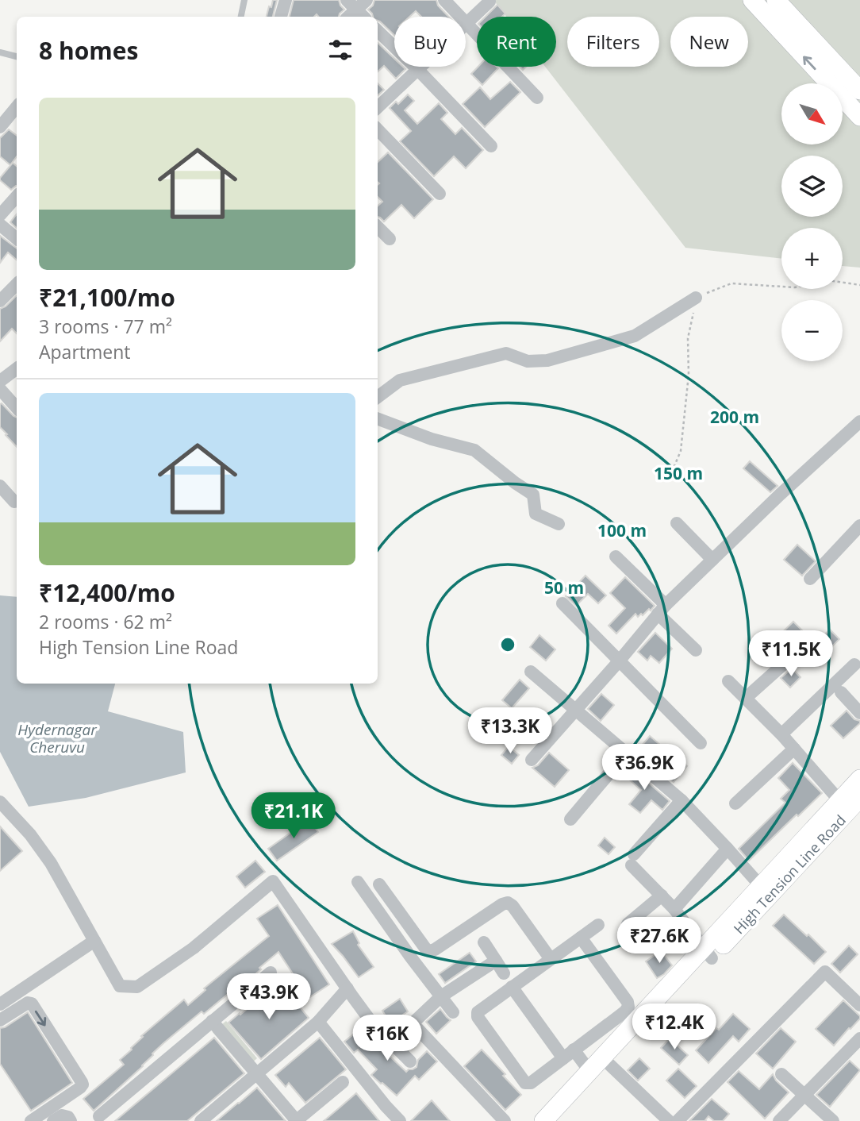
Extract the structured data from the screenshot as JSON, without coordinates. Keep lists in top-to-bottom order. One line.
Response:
{"streets":{"main road":["High Tension Line Road"]},"water":["Hydernagar Cheruvu"],"north":"bottom right","page":{"chip":["Buy","Rent","Filters","New"],"heading":"8 homes","map_buttons":["+","−"],"list":[{"name":"₹21,100/mo","note":"3 rooms · 77 m² · Apartment"},{"name":"₹12,400/mo","note":"2 rooms · 62 m² · High Tension Line Road"}],"price":["₹11.5K","₹13.3K","₹36.9K","₹21.1K","₹27.6K","₹43.9K","₹12.4K","₹16K"]},"rings":["200 m","150 m","100 m","50 m"]}
